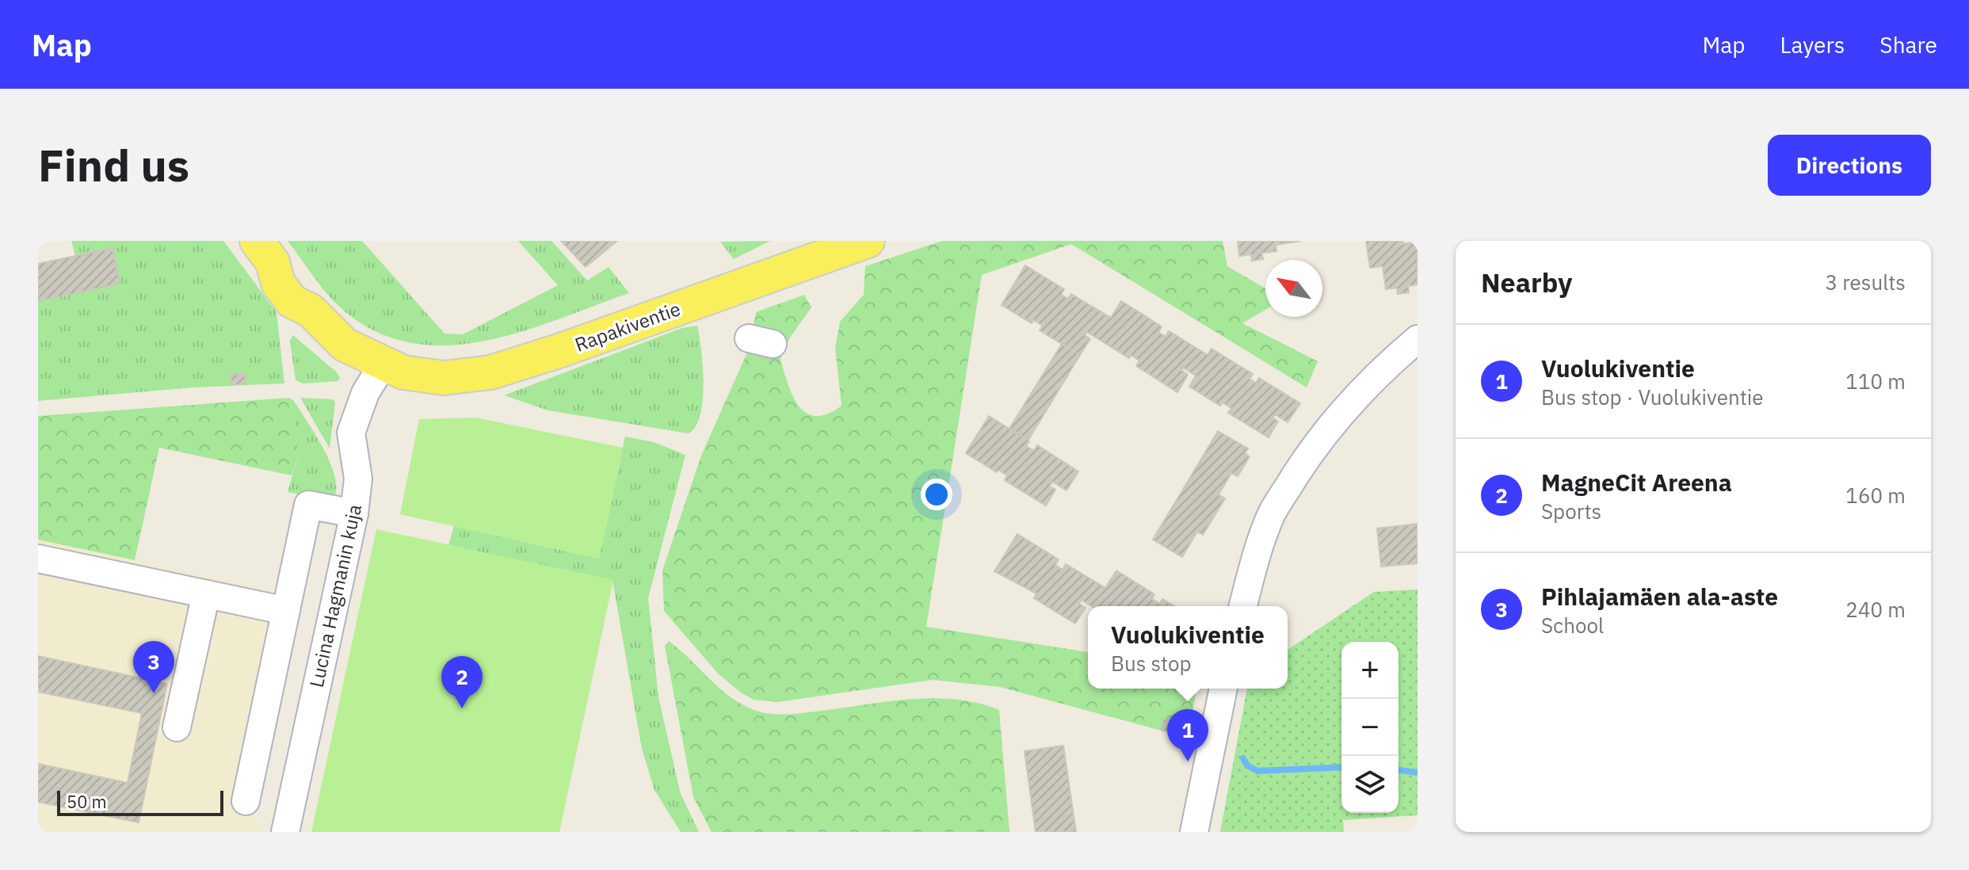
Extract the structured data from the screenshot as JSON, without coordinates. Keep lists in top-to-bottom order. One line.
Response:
{"streets":{"main road":["Rapakiventie"],"street":["Lucina Hagmanin kuja"]},"crossings":[["Rapakiventie","Lucina Hagmanin kuja"]],"scale_bar":"50 m","north":"top left","page":{"header":"Map","nav":["Map","Layers","Share"],"buttons":"Directions","title":"Find us","heading":["Nearby","3 results"],"list":[{"mark":"1","name":"Vuolukiventie","note":"Bus stop · Vuolukiventie","value":"110 m"},{"mark":"2","name":"MagneCit Areena","note":"Sports","value":"160 m"},{"mark":"3","name":"Pihlajamäen ala-aste","note":"School","value":"240 m"}],"popup":["Vuolukiventie","Bus stop"],"pins":["3","2","1"],"map_buttons":["+","−"],"scale":"50 m"}}
